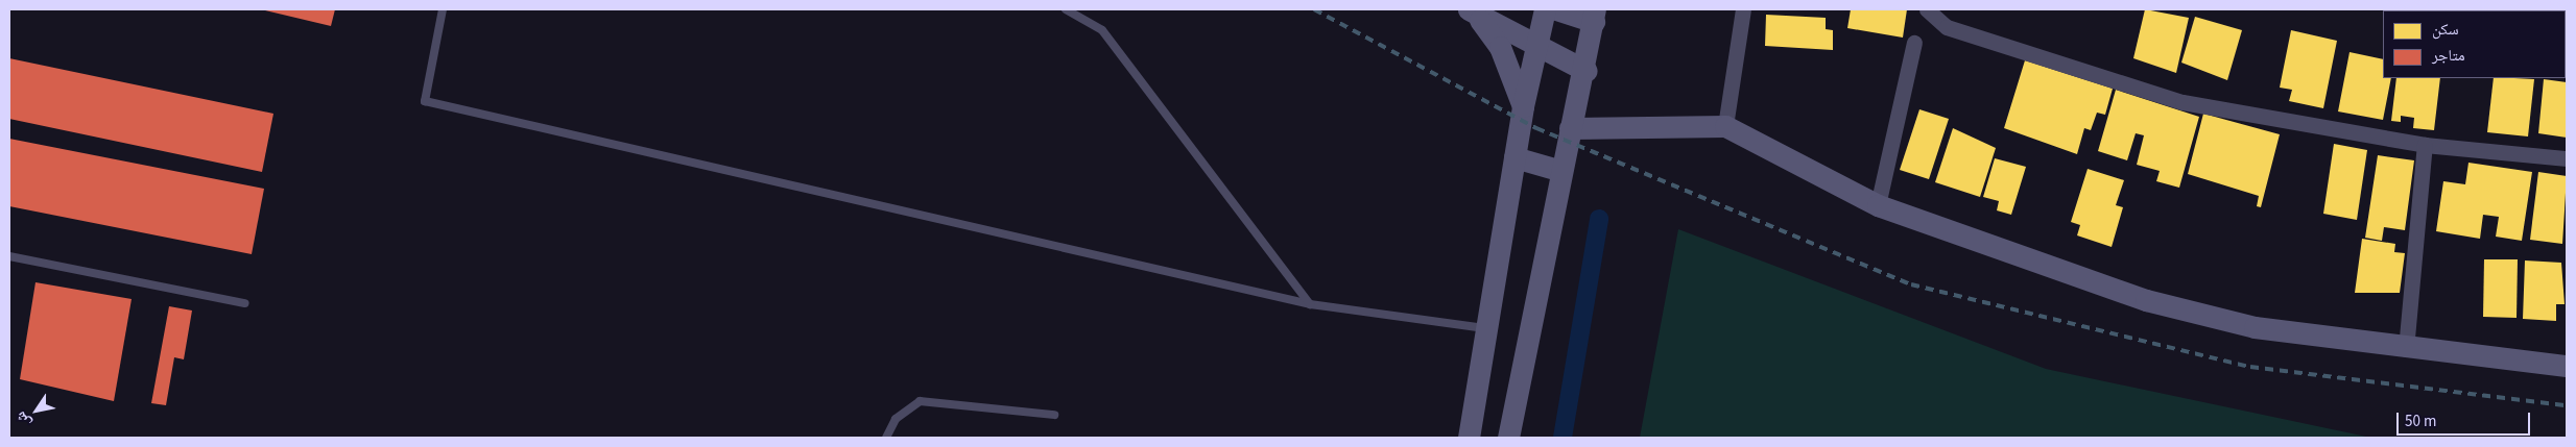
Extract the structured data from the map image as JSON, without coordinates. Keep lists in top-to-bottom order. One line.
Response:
{"legend":["سكن","متاجر"],"scale_bar":"50 m","north":"bottom left"}
